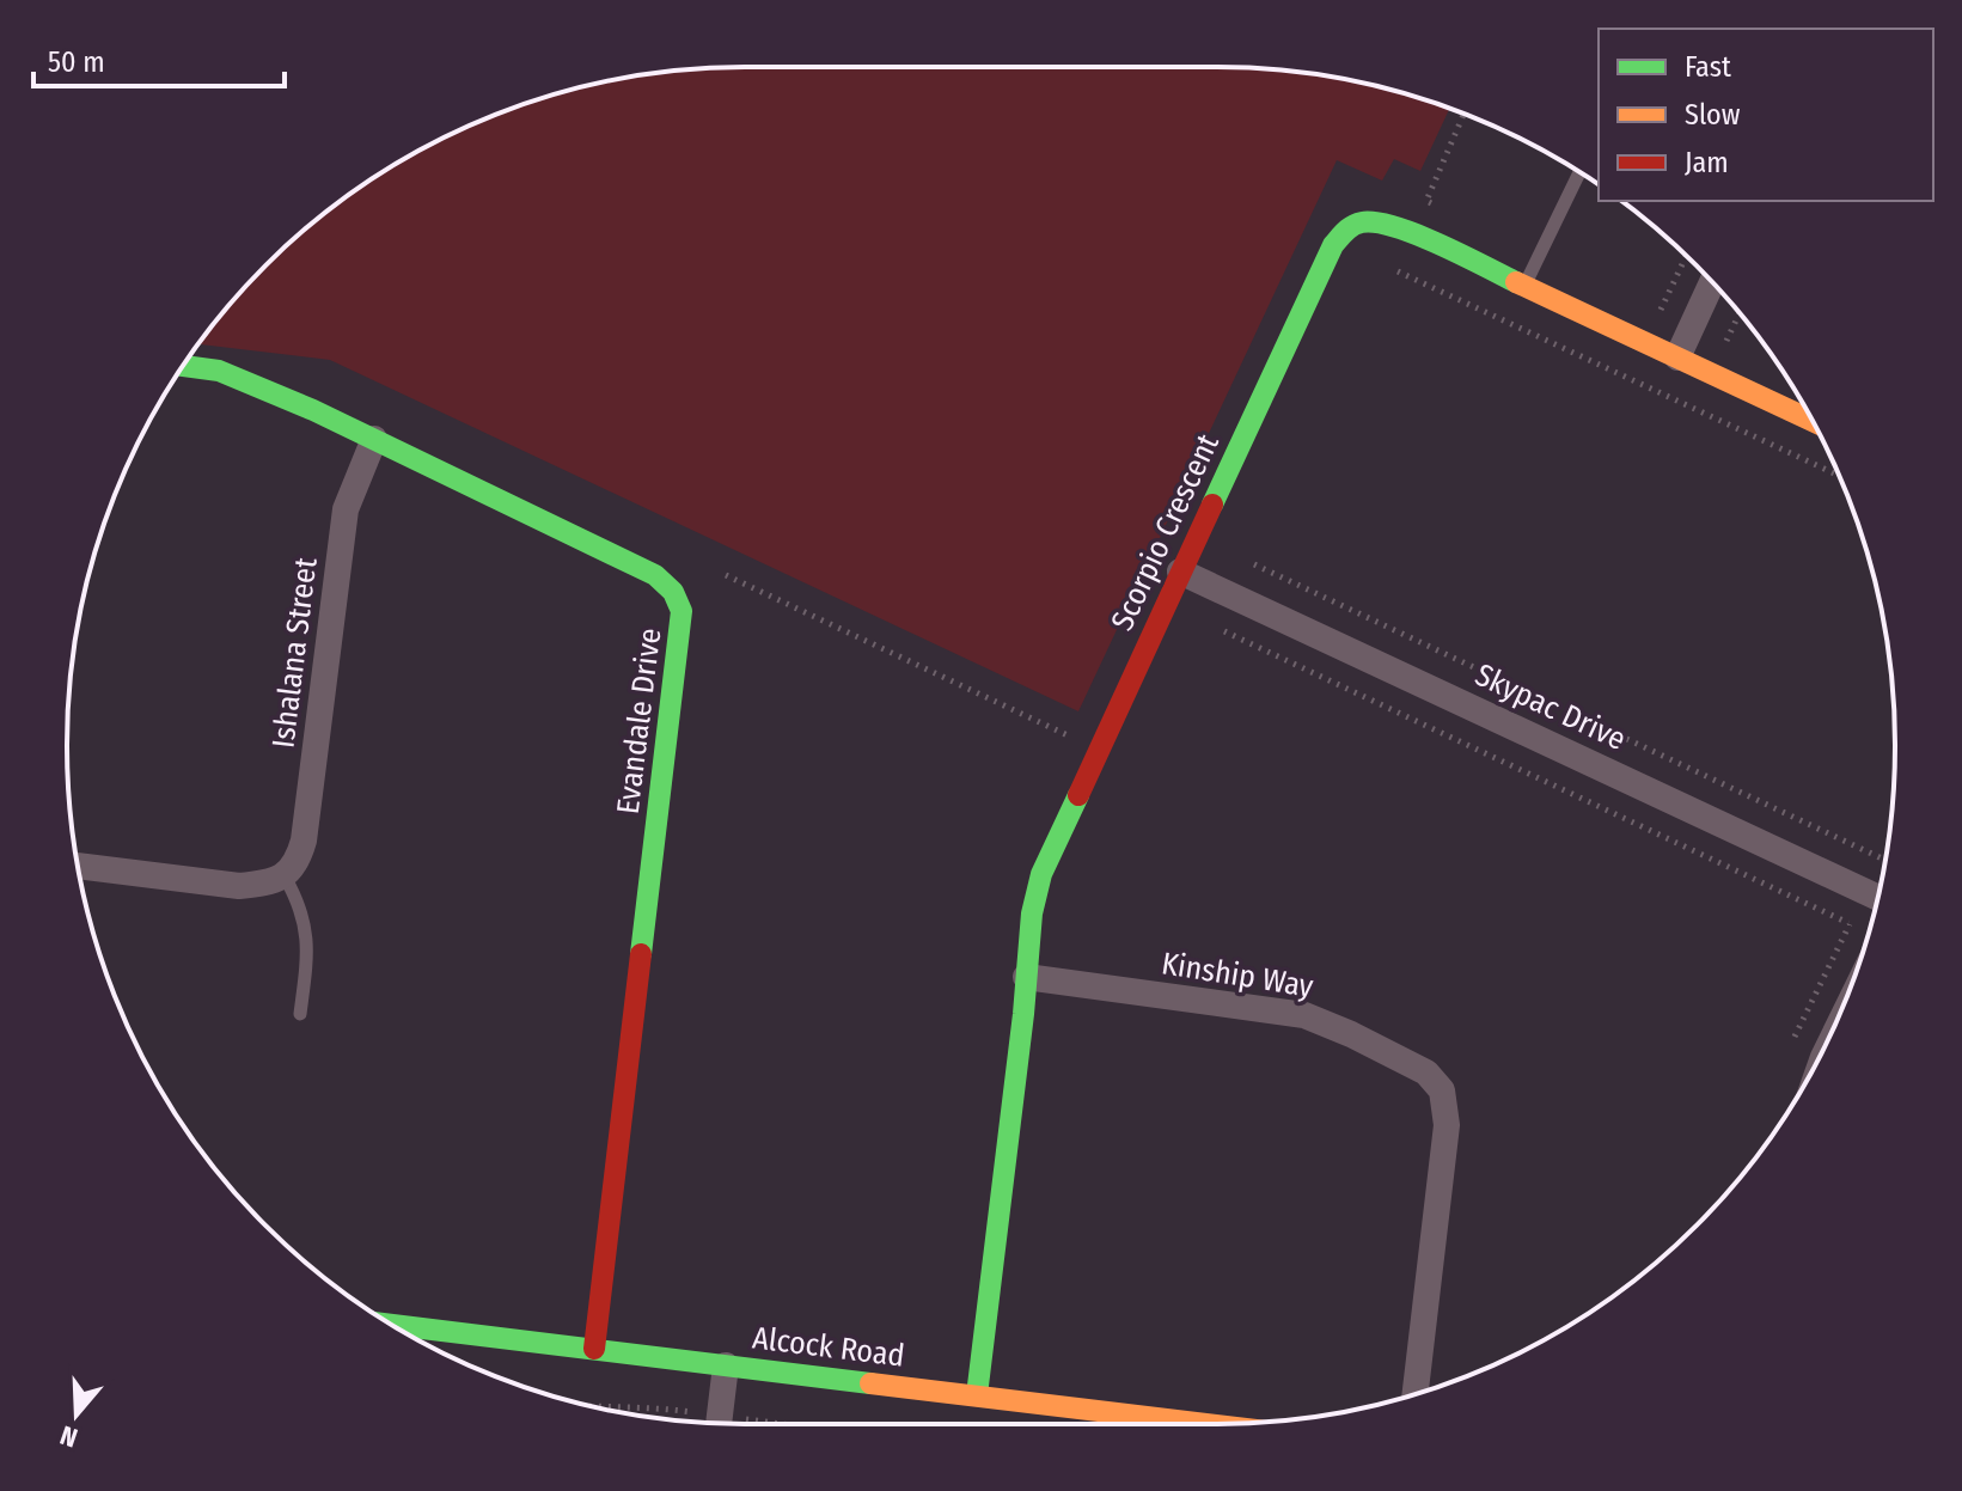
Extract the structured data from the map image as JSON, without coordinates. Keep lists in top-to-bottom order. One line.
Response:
{"streets":{"street":["Scorpio Crescent","Ishalana Street","Skypac Drive","Evandale Drive","Kinship Way","Alcock Road"]},"crossings":[["Scorpio Crescent","Skypac Drive"],["Scorpio Crescent","Kinship Way"],["Scorpio Crescent","Alcock Road"],["Ishalana Street","Evandale Drive"],["Evandale Drive","Alcock Road"]],"legend":["Fast","Slow","Jam"],"scale_bar":"50 m","north":"bottom"}
